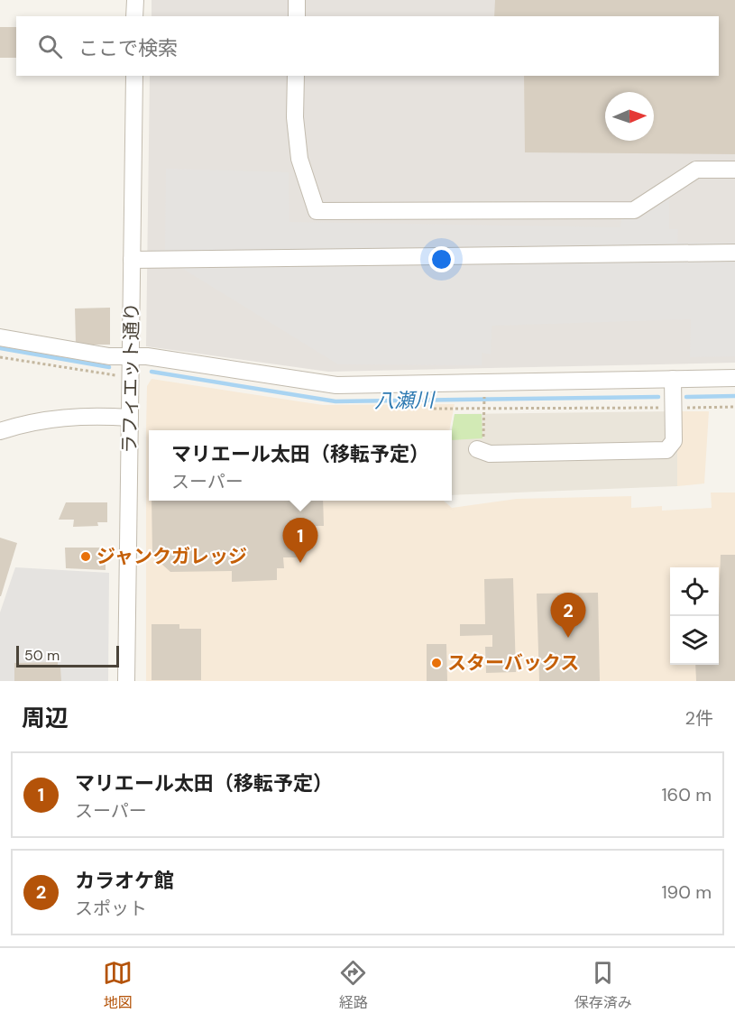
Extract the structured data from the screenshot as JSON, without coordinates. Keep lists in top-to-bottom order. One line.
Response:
{"streets":{"street":["ラフィエット通り"]},"water":["八瀬川"],"places":["ジャンクガレッジ","スターバックス"],"scale_bar":"50 m","north":"right","page":{"search":"ここで検索","popup":["マリエール太田（移転予定）","スーパー"],"pins":["1","2"],"scale":"50 m","heading":["周辺","2件"],"list":[{"mark":"1","name":"マリエール太田（移転予定）","note":"スーパー","value":"160 m"},{"mark":"2","name":"カラオケ館","note":"スポット","value":"190 m"}],"nav":["地図","経路","保存済み"]}}
